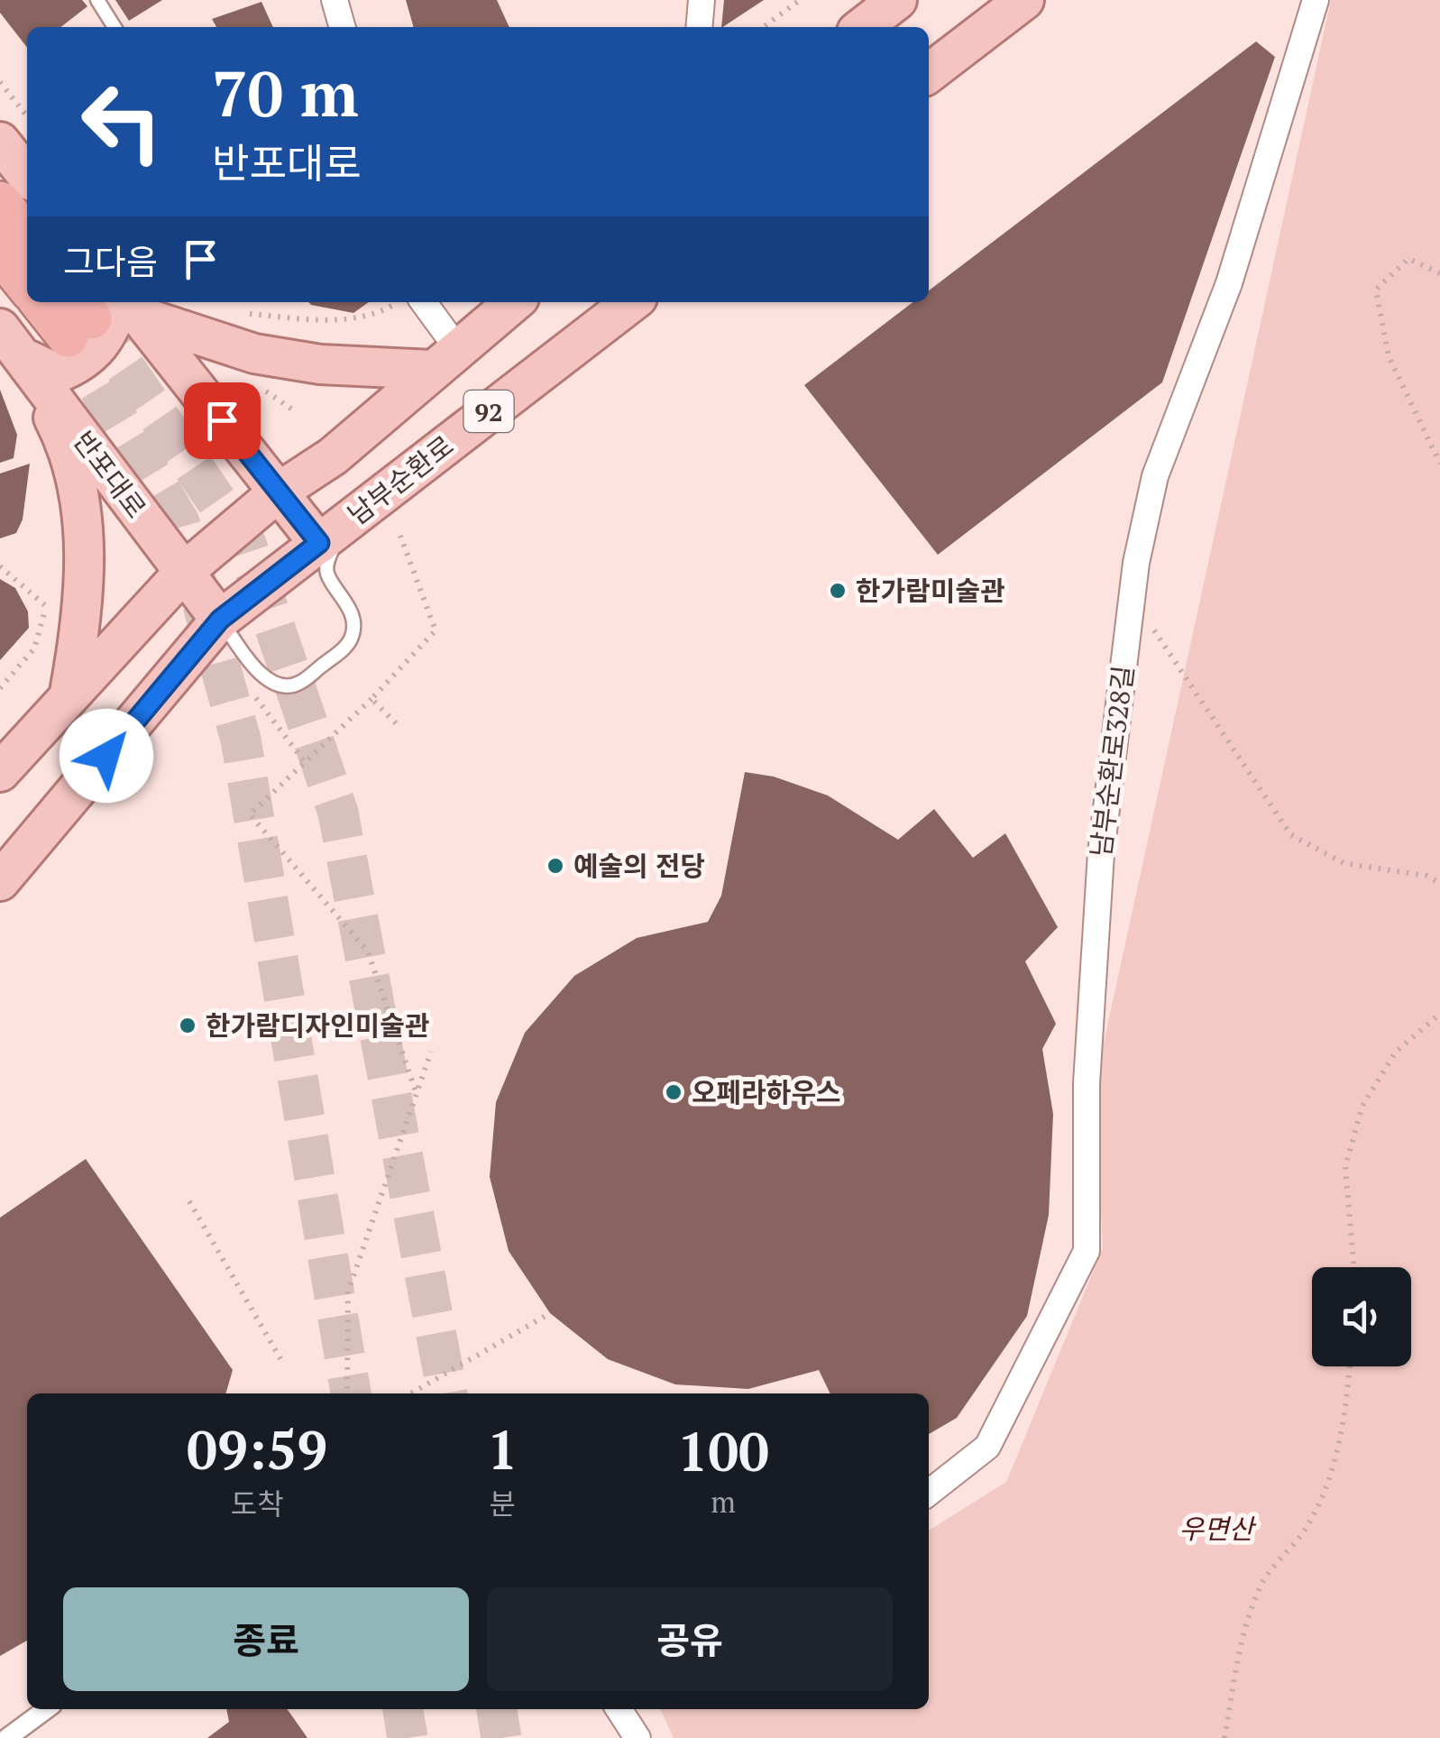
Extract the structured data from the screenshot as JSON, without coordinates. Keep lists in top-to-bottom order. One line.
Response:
{"streets":{"main road":["92","반포대로","남부순환로"],"street":["남부순환로328길"]},"crossings":[["92","반포대로"],["반포대로","남부순환로"]],"parks":["우면산"],"places":["한가람미술관","예술의 전당","한가람디자인미술관","오페라하우스"],"page":{"turn":["70 m","반포대로"],"then":"그다음","eta":["09:59","도착","1","분","100","m"],"buttons":["종료","공유"]}}
